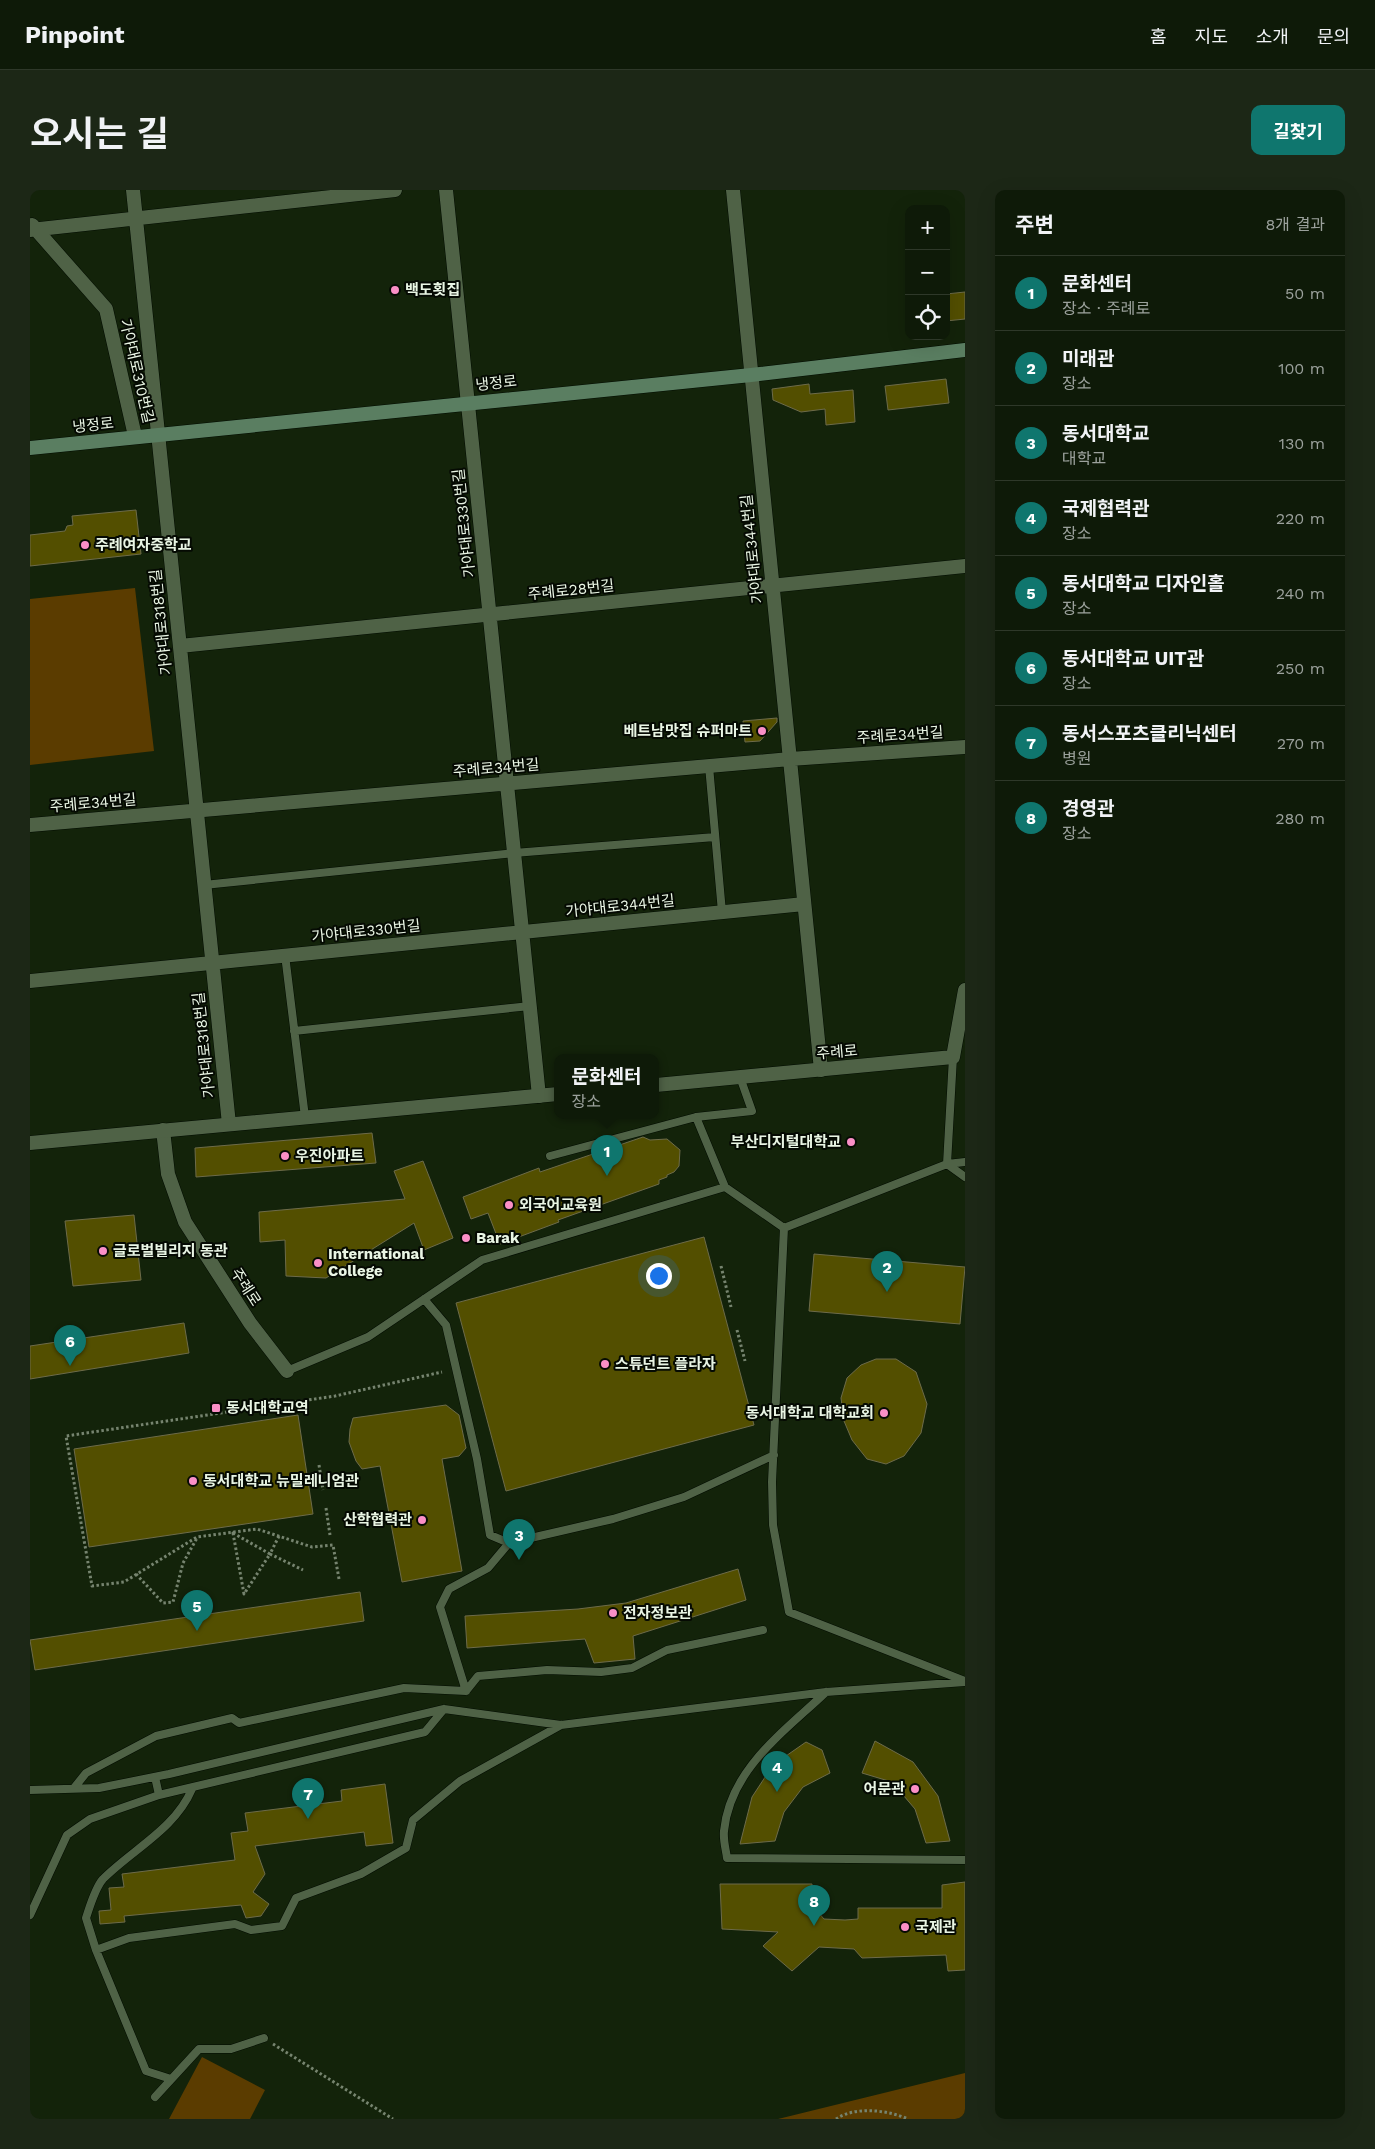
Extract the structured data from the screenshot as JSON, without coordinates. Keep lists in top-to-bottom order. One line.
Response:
{"streets":{"main road":["냉정로"],"street":["가야대로310번길","가야대로330번길","가야대로344번길","주례로28번길","가야대로318번길","주례로34번길","주례로"]},"crossings":[["가야대로310번길","냉정로"],["냉정로","가야대로330번길"],["냉정로","가야대로344번길"],["냉정로","가야대로318번길"],["가야대로330번길","가야대로344번길"],["가야대로330번길","주례로28번길"],["가야대로330번길","가야대로318번길"],["가야대로330번길","주례로34번길"],["가야대로344번길","주례로28번길"],["가야대로344번길","주례로34번길"],["가야대로344번길","주례로"],["주례로28번길","가야대로318번길"],["가야대로318번길","주례로34번길"]],"places":{"other":["백도횟집","주례여자중학교","베트남맛집 슈퍼마트","부산디지털대학교","우진아파트","외국어교육원","Barak","글로벌빌리지 동관","International College","스튜던트 플라자","동서대학교 대학교회","동서대학교 뉴밀레니엄관","산학협력관","전자정보관","어문관","국제관"],"transit":["동서대학교역"]},"page":{"header":"Pinpoint","nav":["홈","지도","소개","문의"],"title":"오시는 길","buttons":"길찾기","heading":["주변","8개 결과"],"map_buttons":["+","−"],"list":[{"mark":"1","name":"문화센터","note":"장소 · 주례로","value":"50 m"},{"mark":"2","name":"미래관","note":"장소","value":"100 m"},{"mark":"3","name":"동서대학교","note":"대학교","value":"130 m"},{"mark":"4","name":"국제협력관","note":"장소","value":"220 m"},{"mark":"5","name":"동서대학교 디자인홀","note":"장소","value":"240 m"},{"mark":"6","name":"동서대학교 UIT관","note":"장소","value":"250 m"},{"mark":"7","name":"동서스포츠클리닉센터","note":"병원","value":"270 m"},{"mark":"8","name":"경영관","note":"장소","value":"280 m"}],"popup":["문화센터","장소"],"pins":["1","2","6","3","5","4","7","8"]}}
